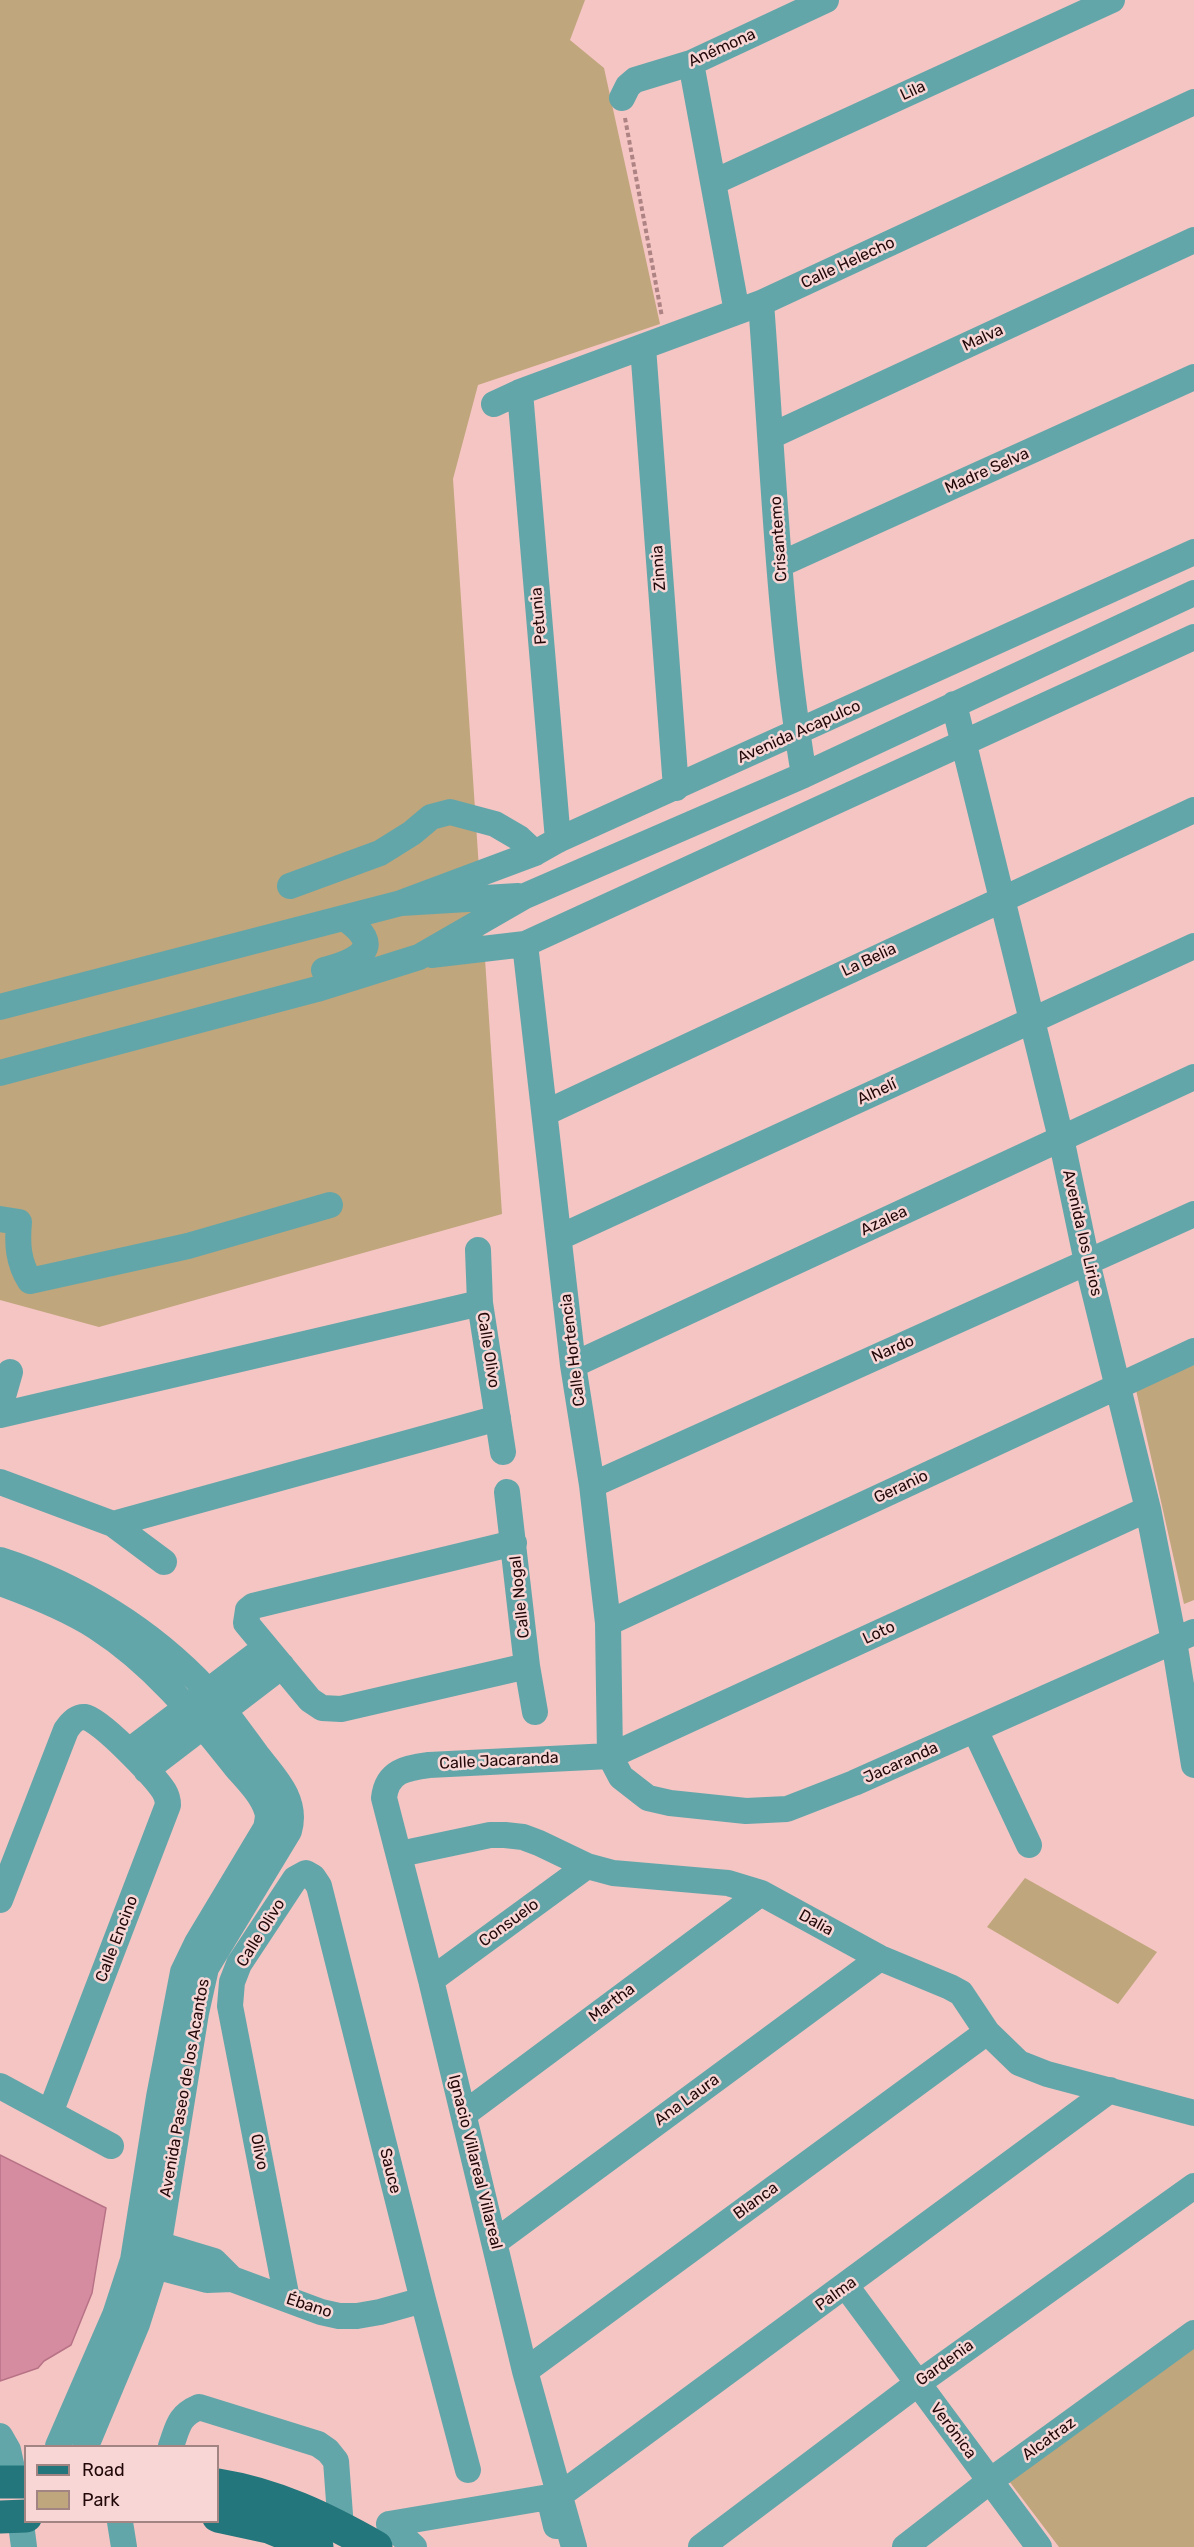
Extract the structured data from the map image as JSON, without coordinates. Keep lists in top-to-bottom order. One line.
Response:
{"streets":{"street":["Anémona","Lila","Calle Helecho","Malva","Madre Selva","Crisantemo","Zinnia","Petunia","Avenida Acapulco","La Belia","Alhelí","Azalea","Avenida los Lirios","Nardo","Calle Olivo","Calle Hortencia","Geranio","Calle Nogal","Loto","Calle Jacaranda","Jacaranda","Consuelo","Dalia","Calle Encino","Martha","Avenida Paseo de los Acantos","Ana Laura","Olivo","Ignacio Villareal Villareal","Sauce","Blanca","Palma","Ébano","Gardenia","Verónica","Alcatraz"]},"crossings":[["Calle Helecho","Crisantemo"],["Calle Helecho","Zinnia"],["Calle Helecho","Petunia"],["Malva","Crisantemo"],["Madre Selva","Crisantemo"],["Crisantemo","Avenida Acapulco"],["Zinnia","Avenida Acapulco"],["Petunia","Avenida Acapulco"],["La Belia","Avenida los Lirios"],["La Belia","Calle Hortencia"],["Alhelí","Avenida los Lirios"],["Alhelí","Calle Hortencia"],["Azalea","Avenida los Lirios"],["Azalea","Calle Hortencia"],["Avenida los Lirios","Nardo"],["Avenida los Lirios","Geranio"],["Avenida los Lirios","Loto"],["Avenida los Lirios","Jacaranda"],["Nardo","Calle Hortencia"],["Calle Olivo","Olivo"],["Calle Olivo","Sauce"],["Calle Hortencia","Geranio"],["Calle Hortencia","Loto"],["Calle Hortencia","Calle Jacaranda"],["Calle Hortencia","Jacaranda"],["Loto","Calle Jacaranda"],["Loto","Jacaranda"],["Calle Jacaranda","Jacaranda"],["Calle Jacaranda","Ignacio Villareal Villareal"],["Consuelo","Dalia"],["Consuelo","Ignacio Villareal Villareal"],["Dalia","Martha"],["Dalia","Ana Laura"],["Dalia","Ignacio Villareal Villareal"],["Dalia","Blanca"],["Dalia","Palma"],["Martha","Ignacio Villareal Villareal"],["Avenida Paseo de los Acantos","Ébano"],["Ana Laura","Ignacio Villareal Villareal"],["Olivo","Ébano"],["Ignacio Villareal Villareal","Blanca"],["Ignacio Villareal Villareal","Palma"],["Sauce","Ébano"],["Palma","Verónica"],["Gardenia","Verónica"],["Verónica","Alcatraz"]],"legend":["Road","Park"]}
